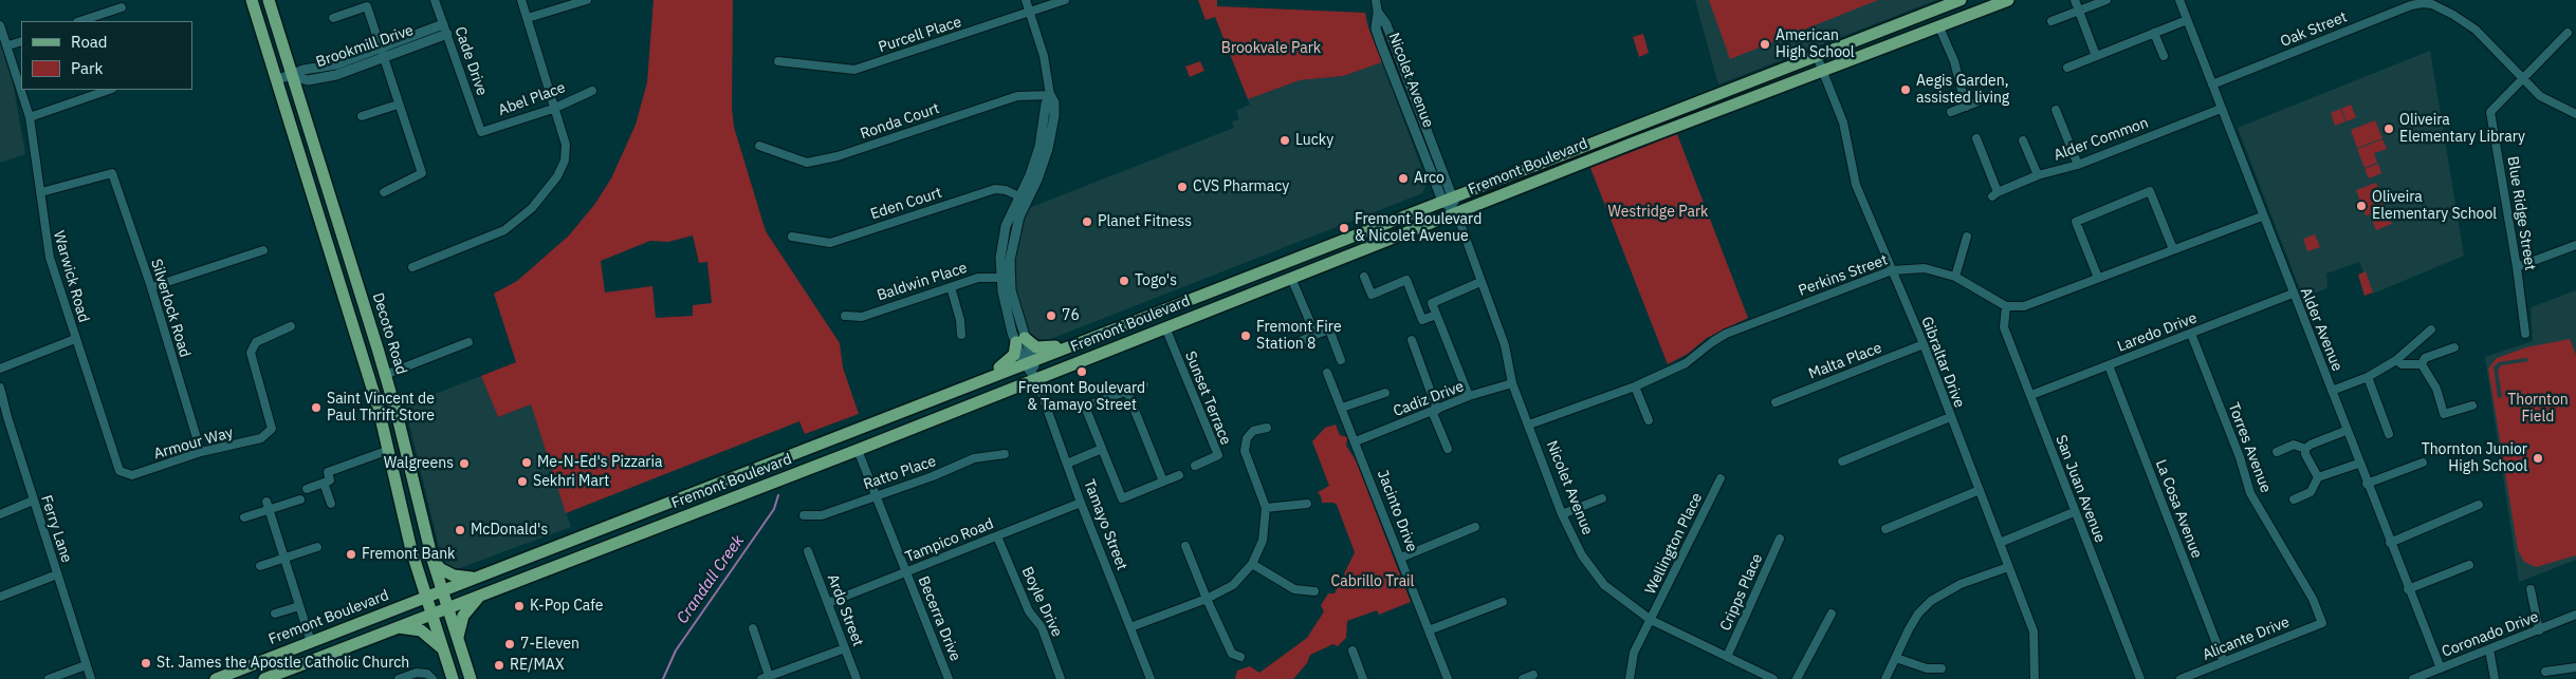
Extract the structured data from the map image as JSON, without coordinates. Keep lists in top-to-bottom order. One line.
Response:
{"streets":{"main road":["Fremont Boulevard","Decoto Road"],"street":["Oak Street","Purcell Place","Brookmill Drive","Cade Drive","Nicolet Avenue","Abel Place","Ronda Court","Alder Common","Eden Court","Blue Ridge Street","Perkins Street","Warwick Road","Baldwin Place","Silverlock Road","Alder Avenue","Laredo Drive","Malta Place","Gibraltar Drive","Sunset Terrace","Cadiz Drive","Armour Way","Torres Avenue","Ratto Place","San Juan Avenue","La Cosa Avenue","Jacinto Drive","Tamayo Street","Ferry Lane","Tampico Road","Wellington Place","Cripps Place","Boyle Drive","Ardo Street","Becerra Drive","Coronado Drive","Alicante Drive"]},"crossings":[["Oak Street","Blue Ridge Street"],["Oak Street","Alder Avenue"],["Purcell Place","Tamayo Street"],["Brookmill Drive","Cade Drive"],["Brookmill Drive","Decoto Road"],["Cade Drive","Abel Place"],["Nicolet Avenue","Fremont Boulevard"],["Nicolet Avenue","Perkins Street"],["Nicolet Avenue","Cadiz Drive"],["Nicolet Avenue","Wellington Place"],["Nicolet Avenue","Cripps Place"],["Ronda Court","Tamayo Street"],["Alder Common","Alder Avenue"],["Fremont Boulevard","Decoto Road"],["Fremont Boulevard","Gibraltar Drive"],["Fremont Boulevard","Sunset Terrace"],["Fremont Boulevard","Tamayo Street"],["Fremont Boulevard","Becerra Drive"],["Eden Court","Tamayo Street"],["Perkins Street","Gibraltar Drive"],["Perkins Street","San Juan Avenue"],["Warwick Road","Silverlock Road"],["Warwick Road","Armour Way"],["Baldwin Place","Tamayo Street"],["Silverlock Road","Armour Way"],["Alder Avenue","Laredo Drive"],["Alder Avenue","Coronado Drive"],["Laredo Drive","Torres Avenue"],["Laredo Drive","San Juan Avenue"],["Laredo Drive","La Cosa Avenue"],["Malta Place","Gibraltar Drive"],["Cadiz Drive","Jacinto Drive"],["Torres Avenue","Alicante Drive"],["Ratto Place","Becerra Drive"],["La Cosa Avenue","Alicante Drive"],["Tamayo Street","Tampico Road"],["Tampico Road","Boyle Drive"],["Tampico Road","Ardo Street"],["Tampico Road","Becerra Drive"]],"water":["Crandall Creek"],"parks":["Brookvale Park","Westridge Park","Thornton Field","Cabrillo Trail"],"places":["American High School","Aegis Garden, assisted living","Oliveira Elementary Library","Lucky","Arco","CVS Pharmacy","Oliveira Elementary School","Planet Fitness","Fremont Boulevard & Nicolet Avenue","Togo's","76","Fremont Fire Station 8","Fremont Boulevard & Tamayo Street","Saint Vincent de Paul Thrift Store","Thornton Junior High School","Me-N-Ed's Pizzaria","Walgreens","Sekhri Mart","McDonald's","Fremont Bank","K-Pop Cafe","7-Eleven","St. James the Apostle Catholic Church","RE/MAX"],"legend":["Road","Park"]}
